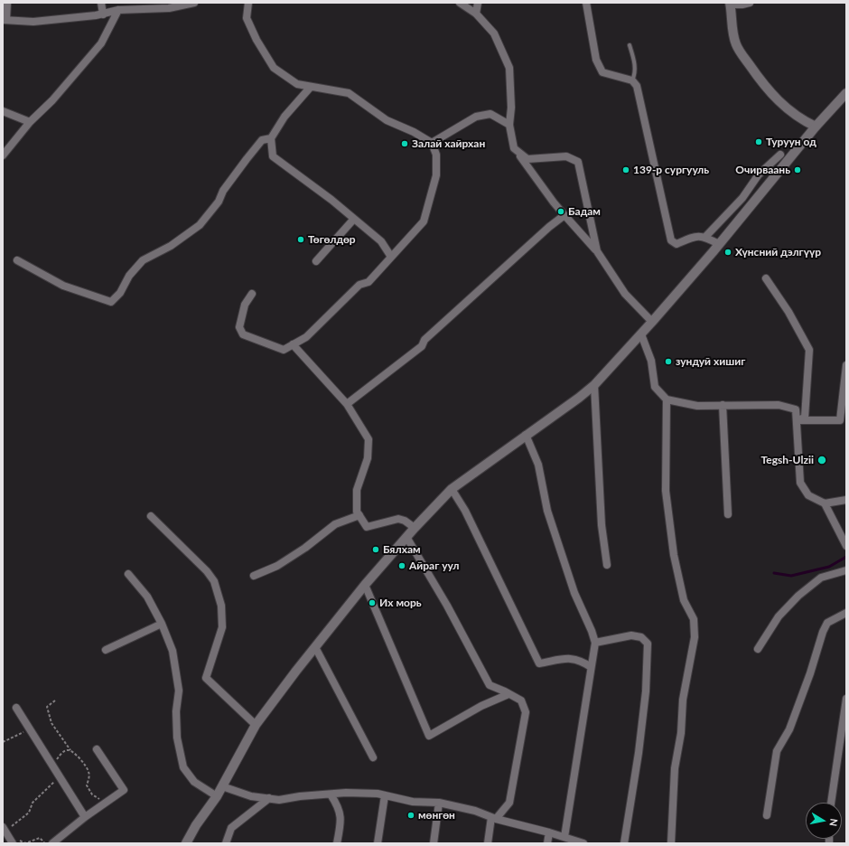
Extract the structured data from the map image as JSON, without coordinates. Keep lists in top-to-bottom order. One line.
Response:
{"places":["Туруун од","Залай хайрхан","139-р сургууль","Очирваань","Бадам","Төгөлдөр","Хүнсний дэлгүүр","зундуй хишиг","Tegsh-Ulzii","Бялхам","Айраг уул","Их морь","мөнгөн"],"north":"right"}
